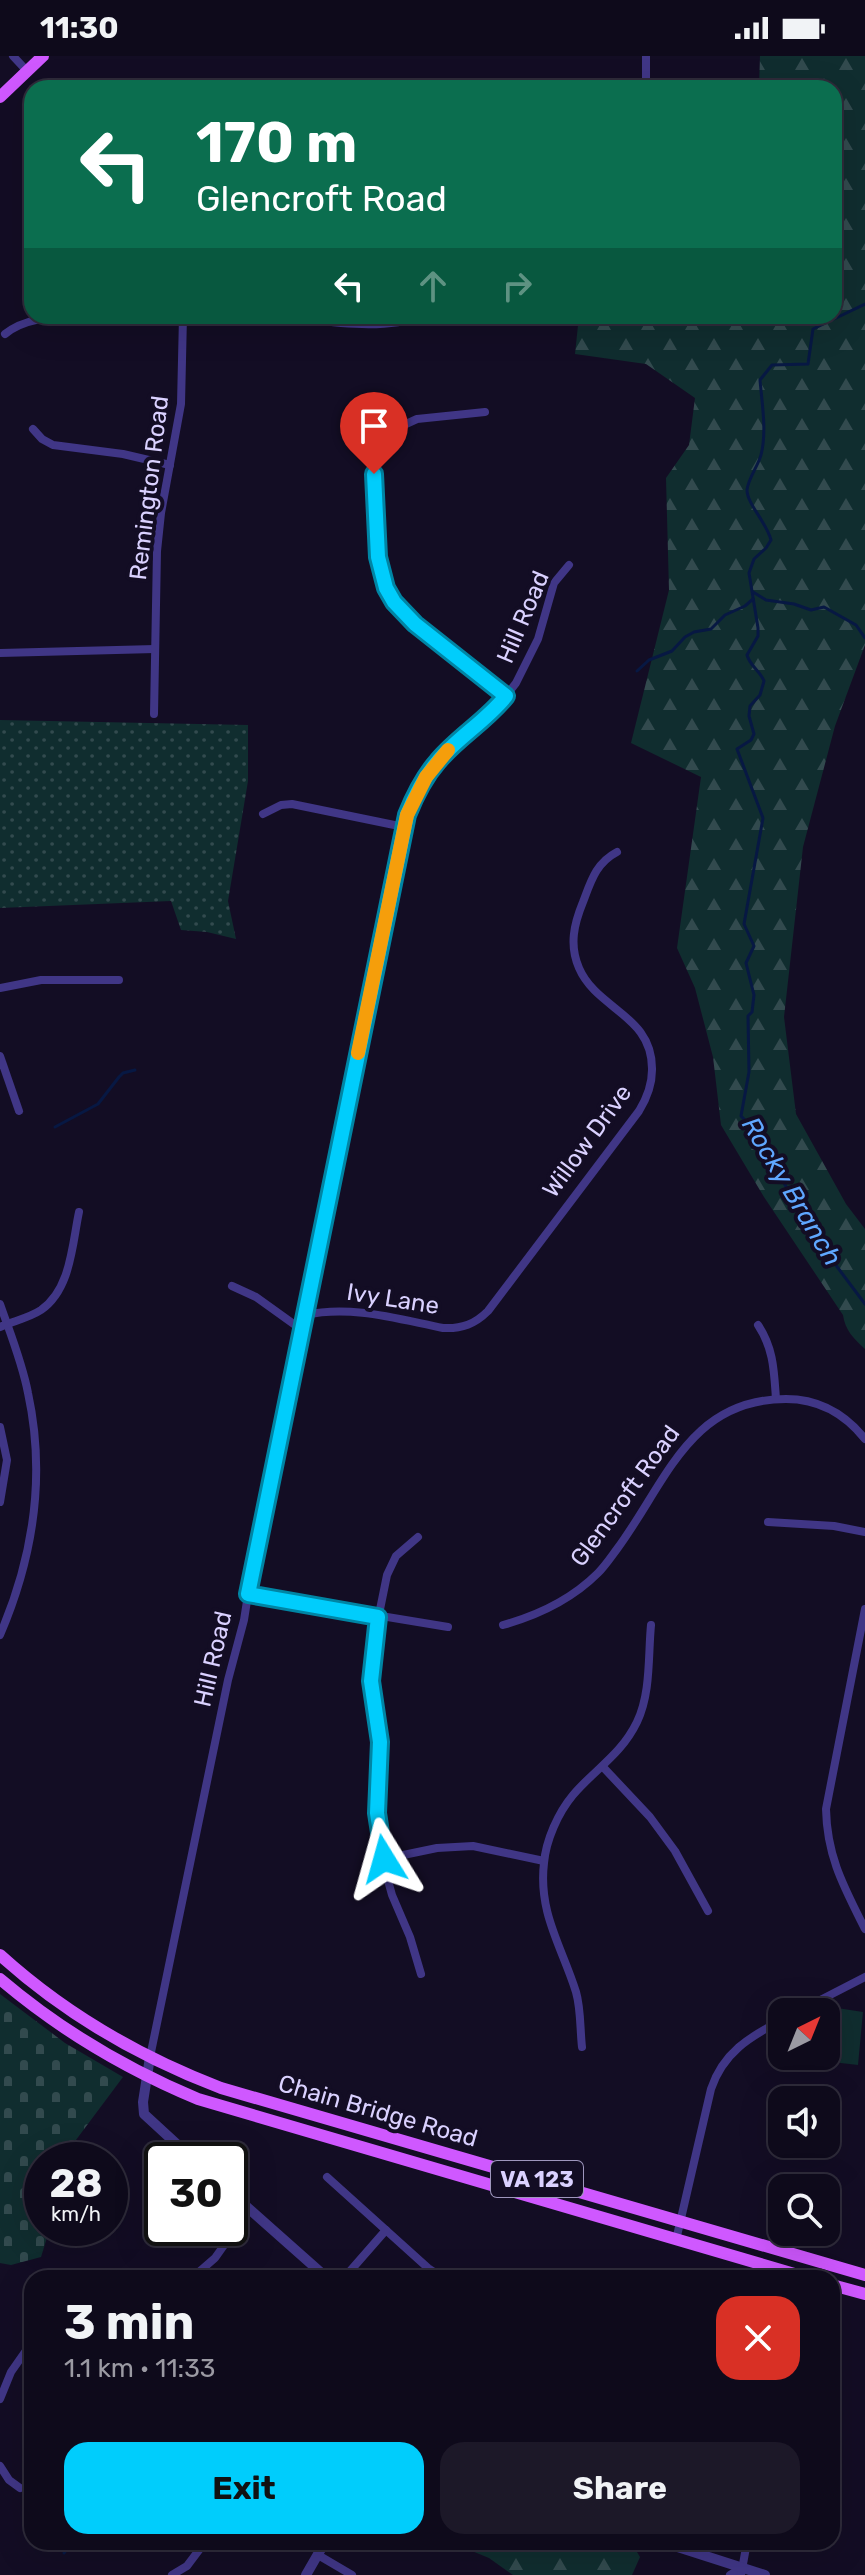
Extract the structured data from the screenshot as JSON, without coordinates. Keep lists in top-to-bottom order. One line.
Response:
{"streets":{"main road":["Chain Bridge Road","VA 123"],"street":["Remington Road","Hill Road","Willow Drive","Ivy Lane","Glencroft Road"]},"crossings":[["Hill Road","Ivy Lane"],["Hill Road","Chain Bridge Road"],["Willow Drive","Ivy Lane"]],"water":["Rocky Branch"],"north":"top right","page":{"status":"11:30","turn":["170 m","Glencroft Road"],"speed":"28 km/h","limit":"30","heading":["3 min","1.1 km · 11:33"],"buttons":["Exit","Share"]}}
